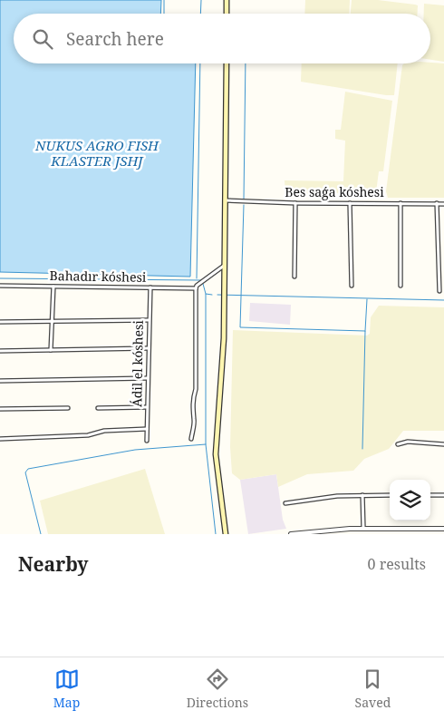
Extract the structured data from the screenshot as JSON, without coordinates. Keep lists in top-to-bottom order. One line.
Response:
{"streets":{"street":["Bes saǵa kóshesi","Bahadır kóshesi","Ádil el kóshesi"]},"crossings":[["Bahadır kóshesi","Ádil el kóshesi"]],"water":["NUKUS AGRO FISH KLASTER JSHJ"],"page":{"search":"Search here","heading":["Nearby","0 results"],"nav":["Map","Directions","Saved"]}}
